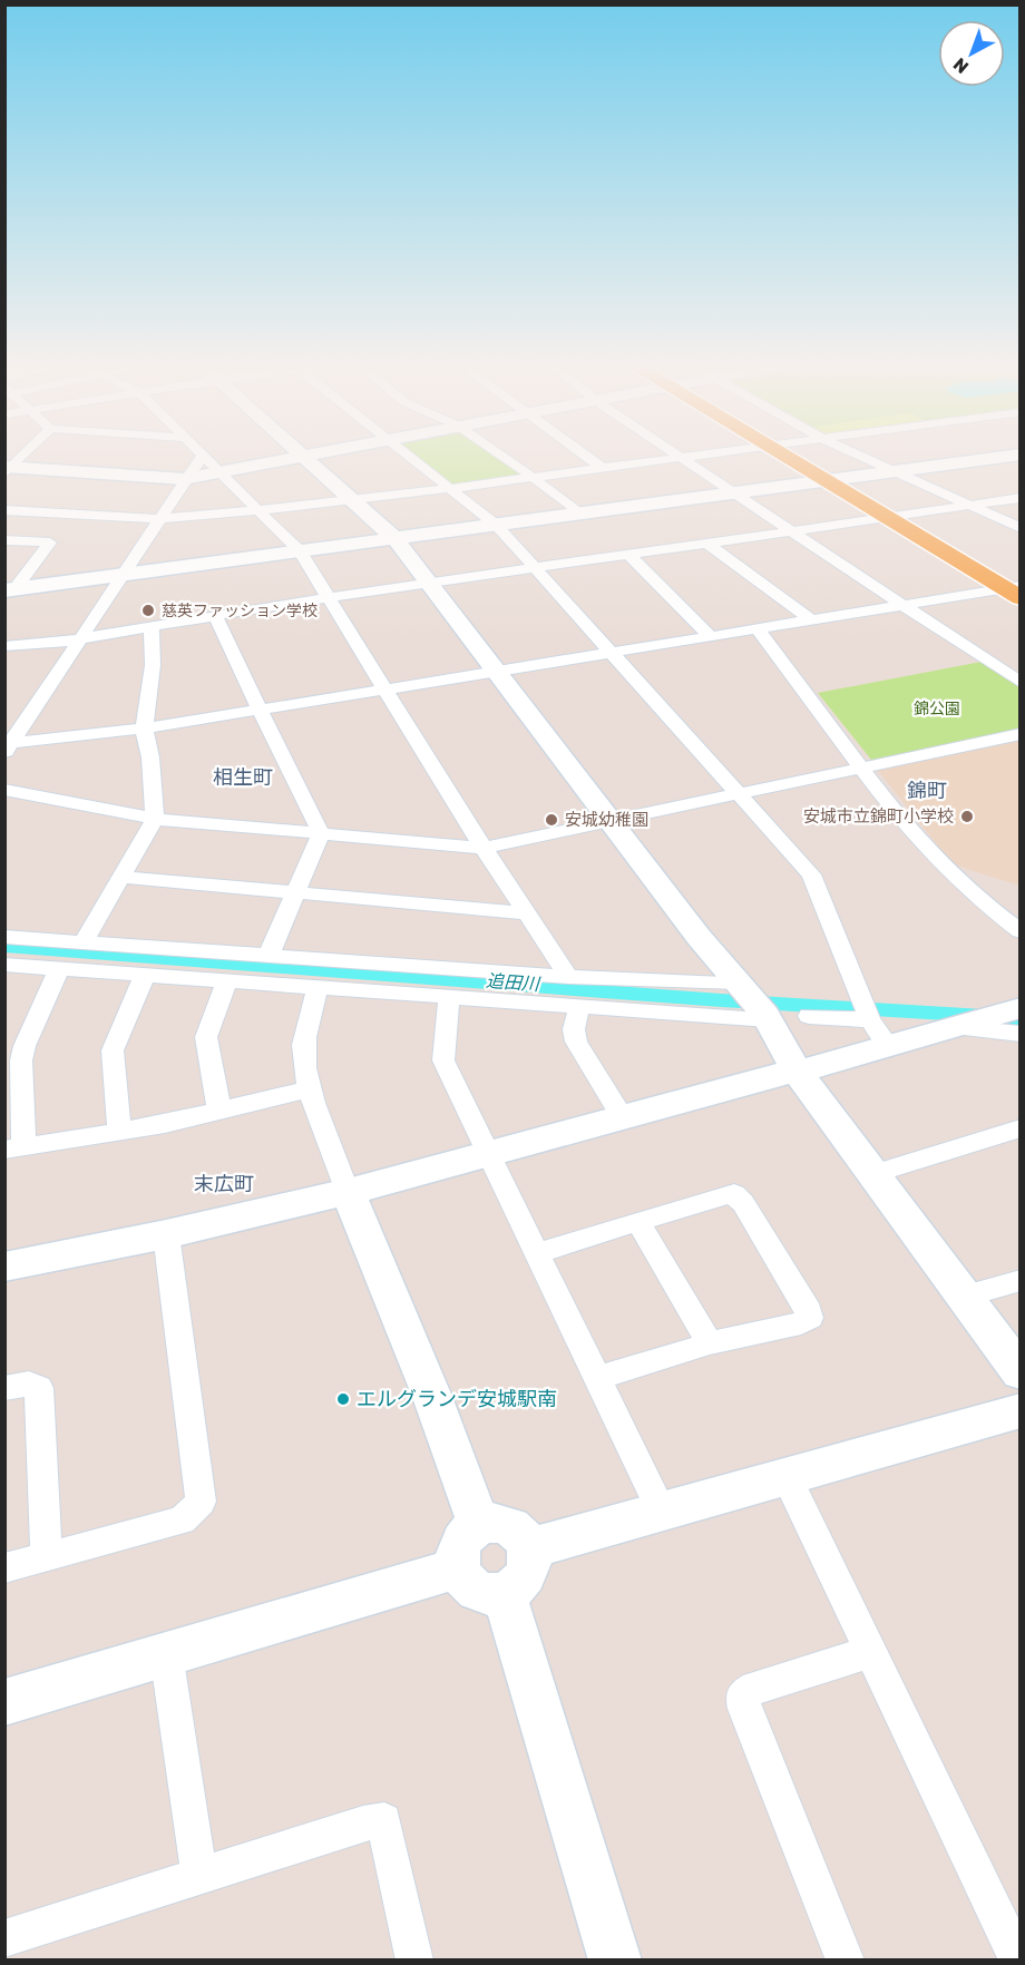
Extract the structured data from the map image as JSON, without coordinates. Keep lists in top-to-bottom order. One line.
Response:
{"districts":["相生町","錦町","末広町"],"water":["追田川"],"parks":["錦公園"],"places":["慈英ファッション学校","安城市立錦町小学校","安城幼稚園","エルグランデ安城駅南"],"north":"bottom left"}
